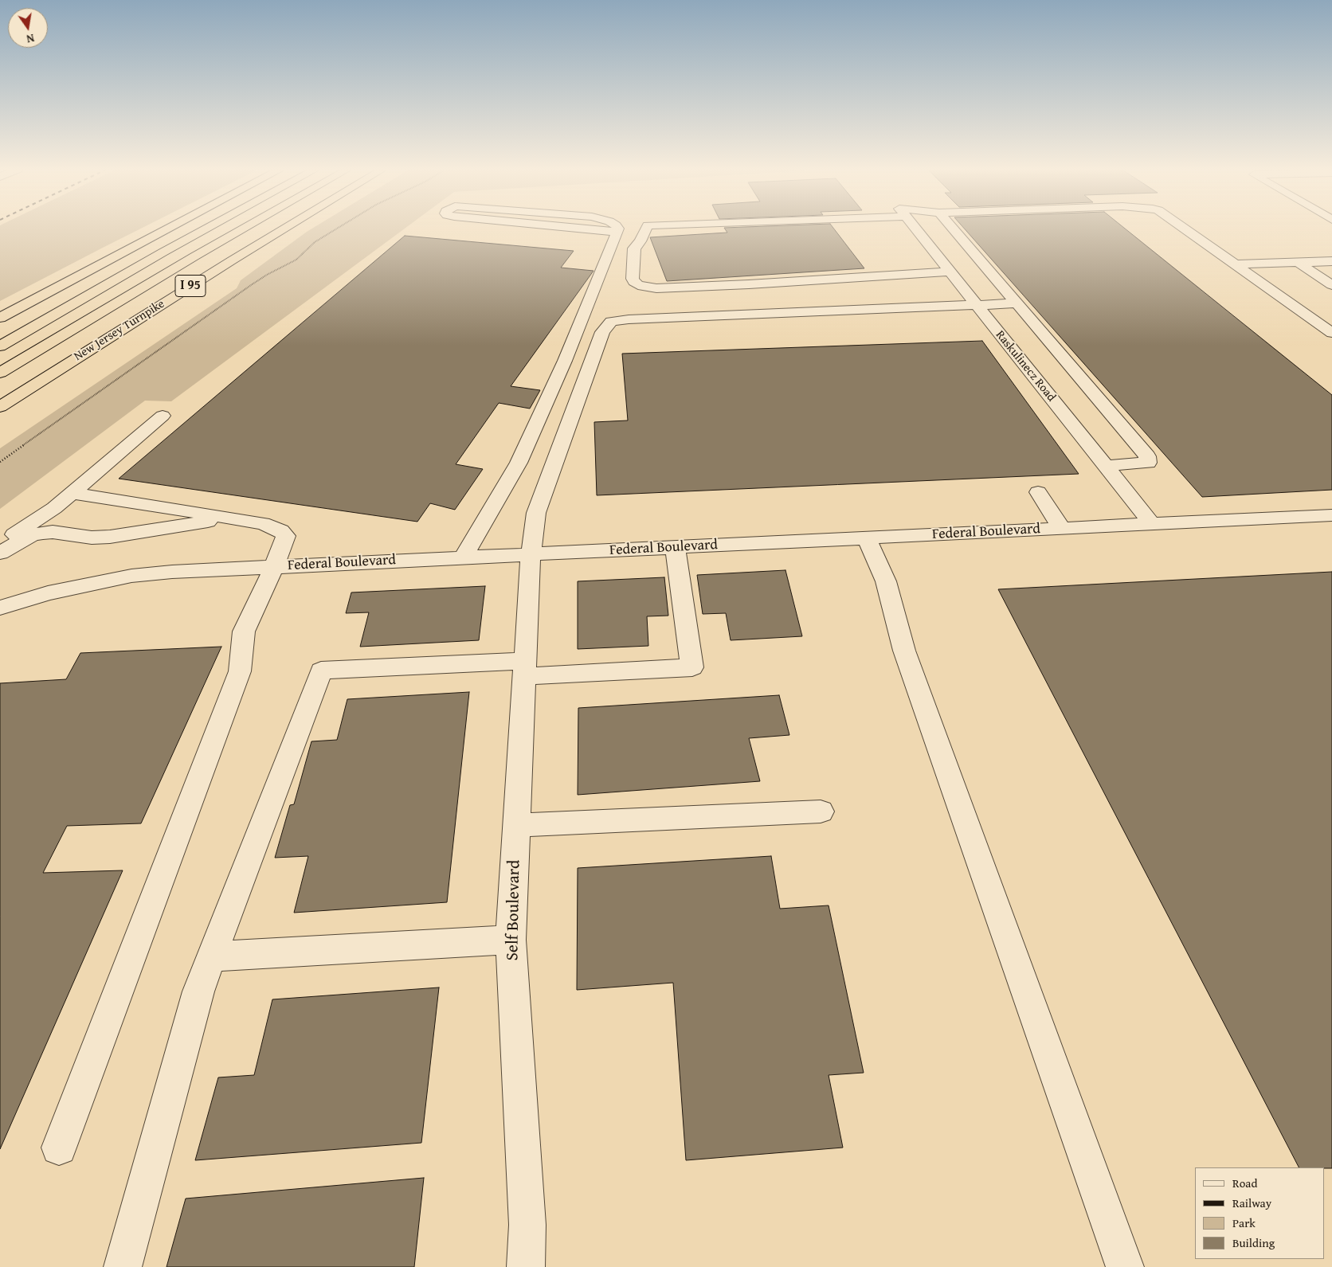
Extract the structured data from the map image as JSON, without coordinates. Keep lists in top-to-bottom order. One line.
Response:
{"streets":{"highway":["I 95","New Jersey Turnpike"],"street":["Raskulinecz Road","Federal Boulevard","Self Boulevard"]},"crossings":[["Raskulinecz Road","Federal Boulevard"],["Raskulinecz Road","Self Boulevard"],["Federal Boulevard","Self Boulevard"]],"legend":["Road","Railway","Park","Building"],"north":"bottom"}
